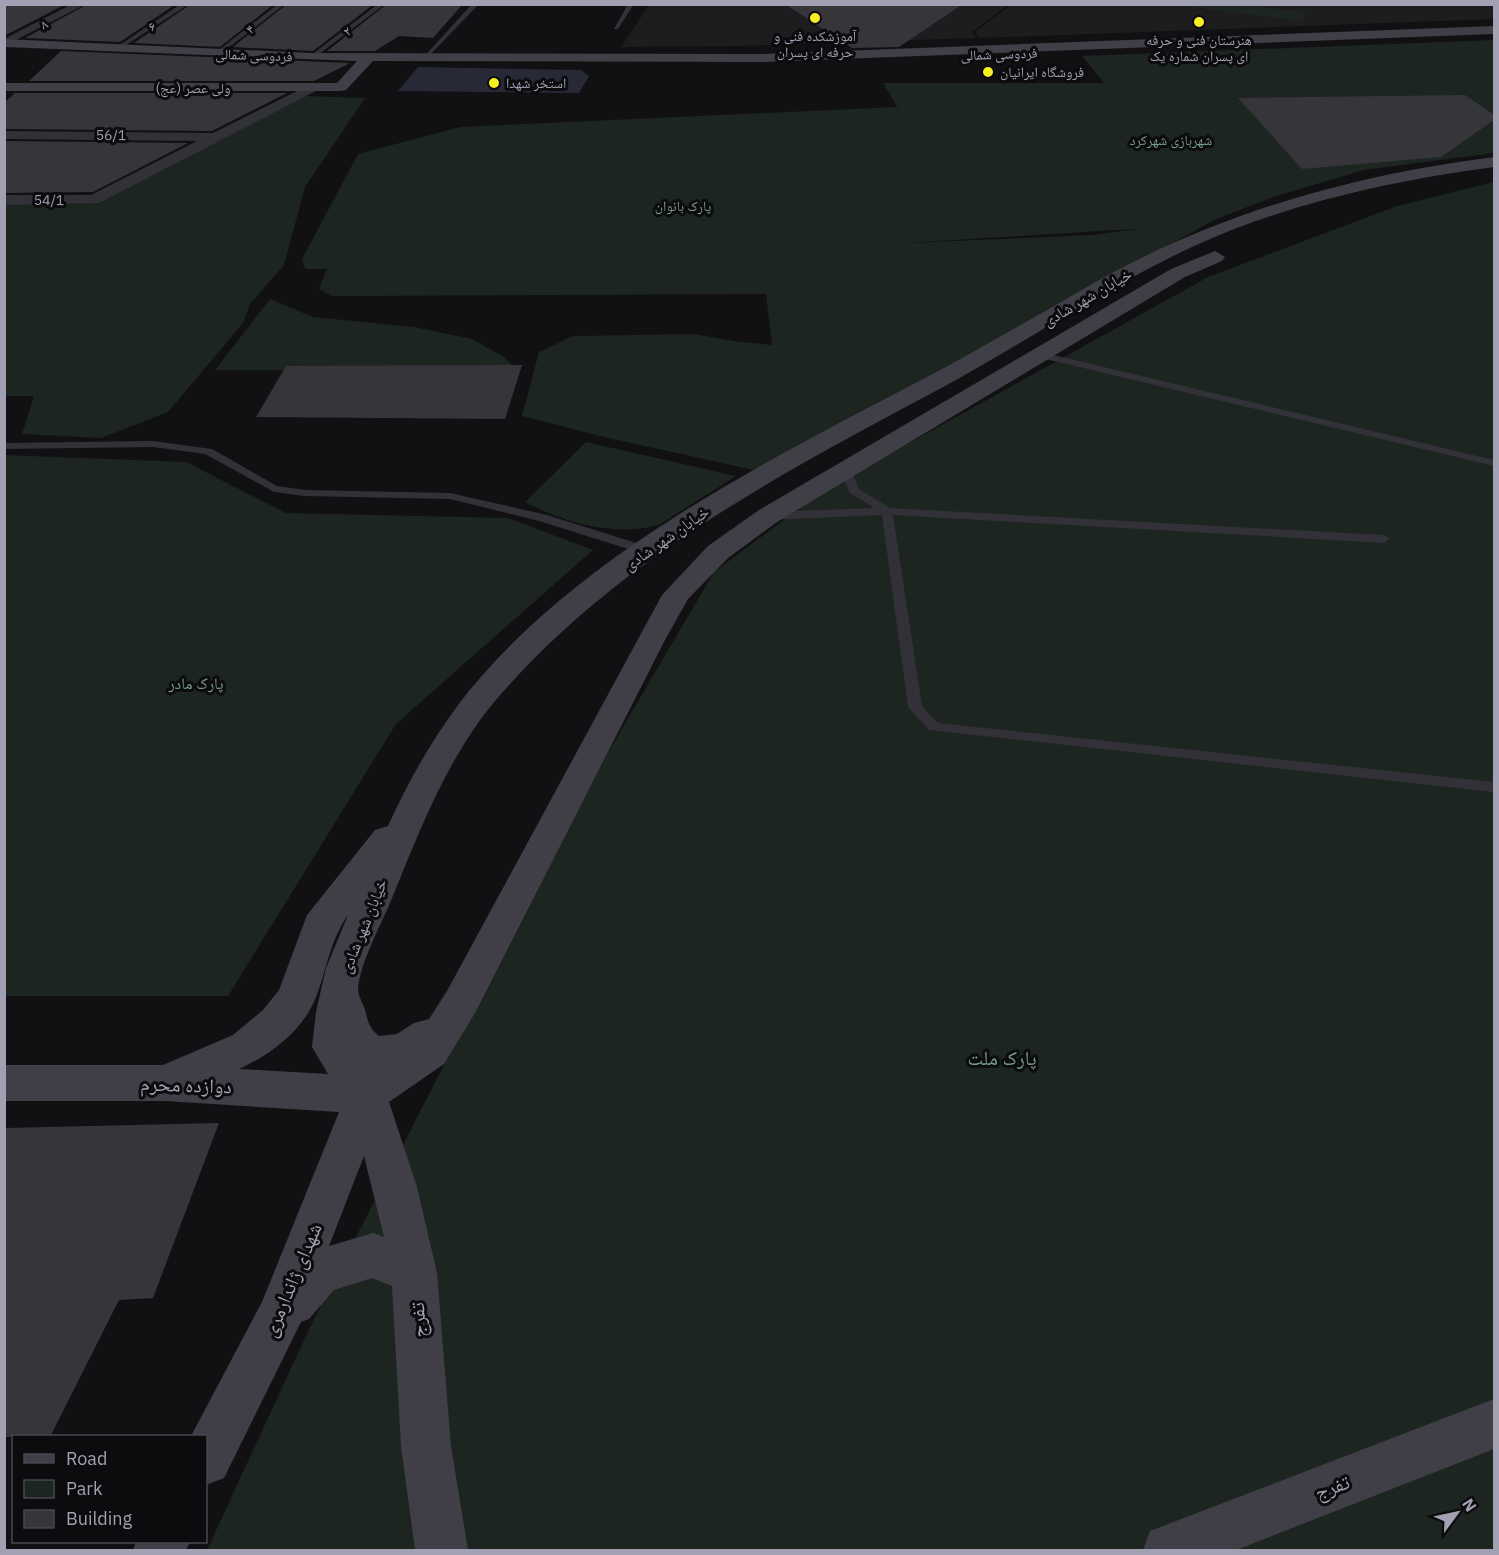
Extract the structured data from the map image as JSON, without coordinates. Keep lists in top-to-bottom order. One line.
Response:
{"streets":{"main road":["فردوسی شمالی","ولی عصر (عج)","خیابان شهر شادی","دوازده محرم","شهدای ژاندارمری","تفرج"],"street":["۸","56/1","54/1"],"lane":["۶","۴","۲"]},"crossings":[["۸","فردوسی شمالی"],["۶","فردوسی شمالی"],["۴","فردوسی شمالی"],["۲","فردوسی شمالی"],["فردوسی شمالی","ولی عصر (عج)"],["56/1","54/1"],["خیابان شهر شادی","دوازده محرم"],["خیابان شهر شادی","شهدای ژاندارمری"],["خیابان شهر شادی","تفرج"],["دوازده محرم","شهدای ژاندارمری"],["دوازده محرم","تفرج"],["شهدای ژاندارمری","تفرج"]],"parks":["شهربازی شهرکرد","پارک بانوان","پارک مادر","پارک ملت"],"places":["آموزشکده فنی و حرفه ای پسران","هنرستان فنی و حرفه ای پسران شماره یک","فروشگاه ایرانیان","استخر شهدا"],"legend":["Road","Park","Building"],"north":"top right"}
